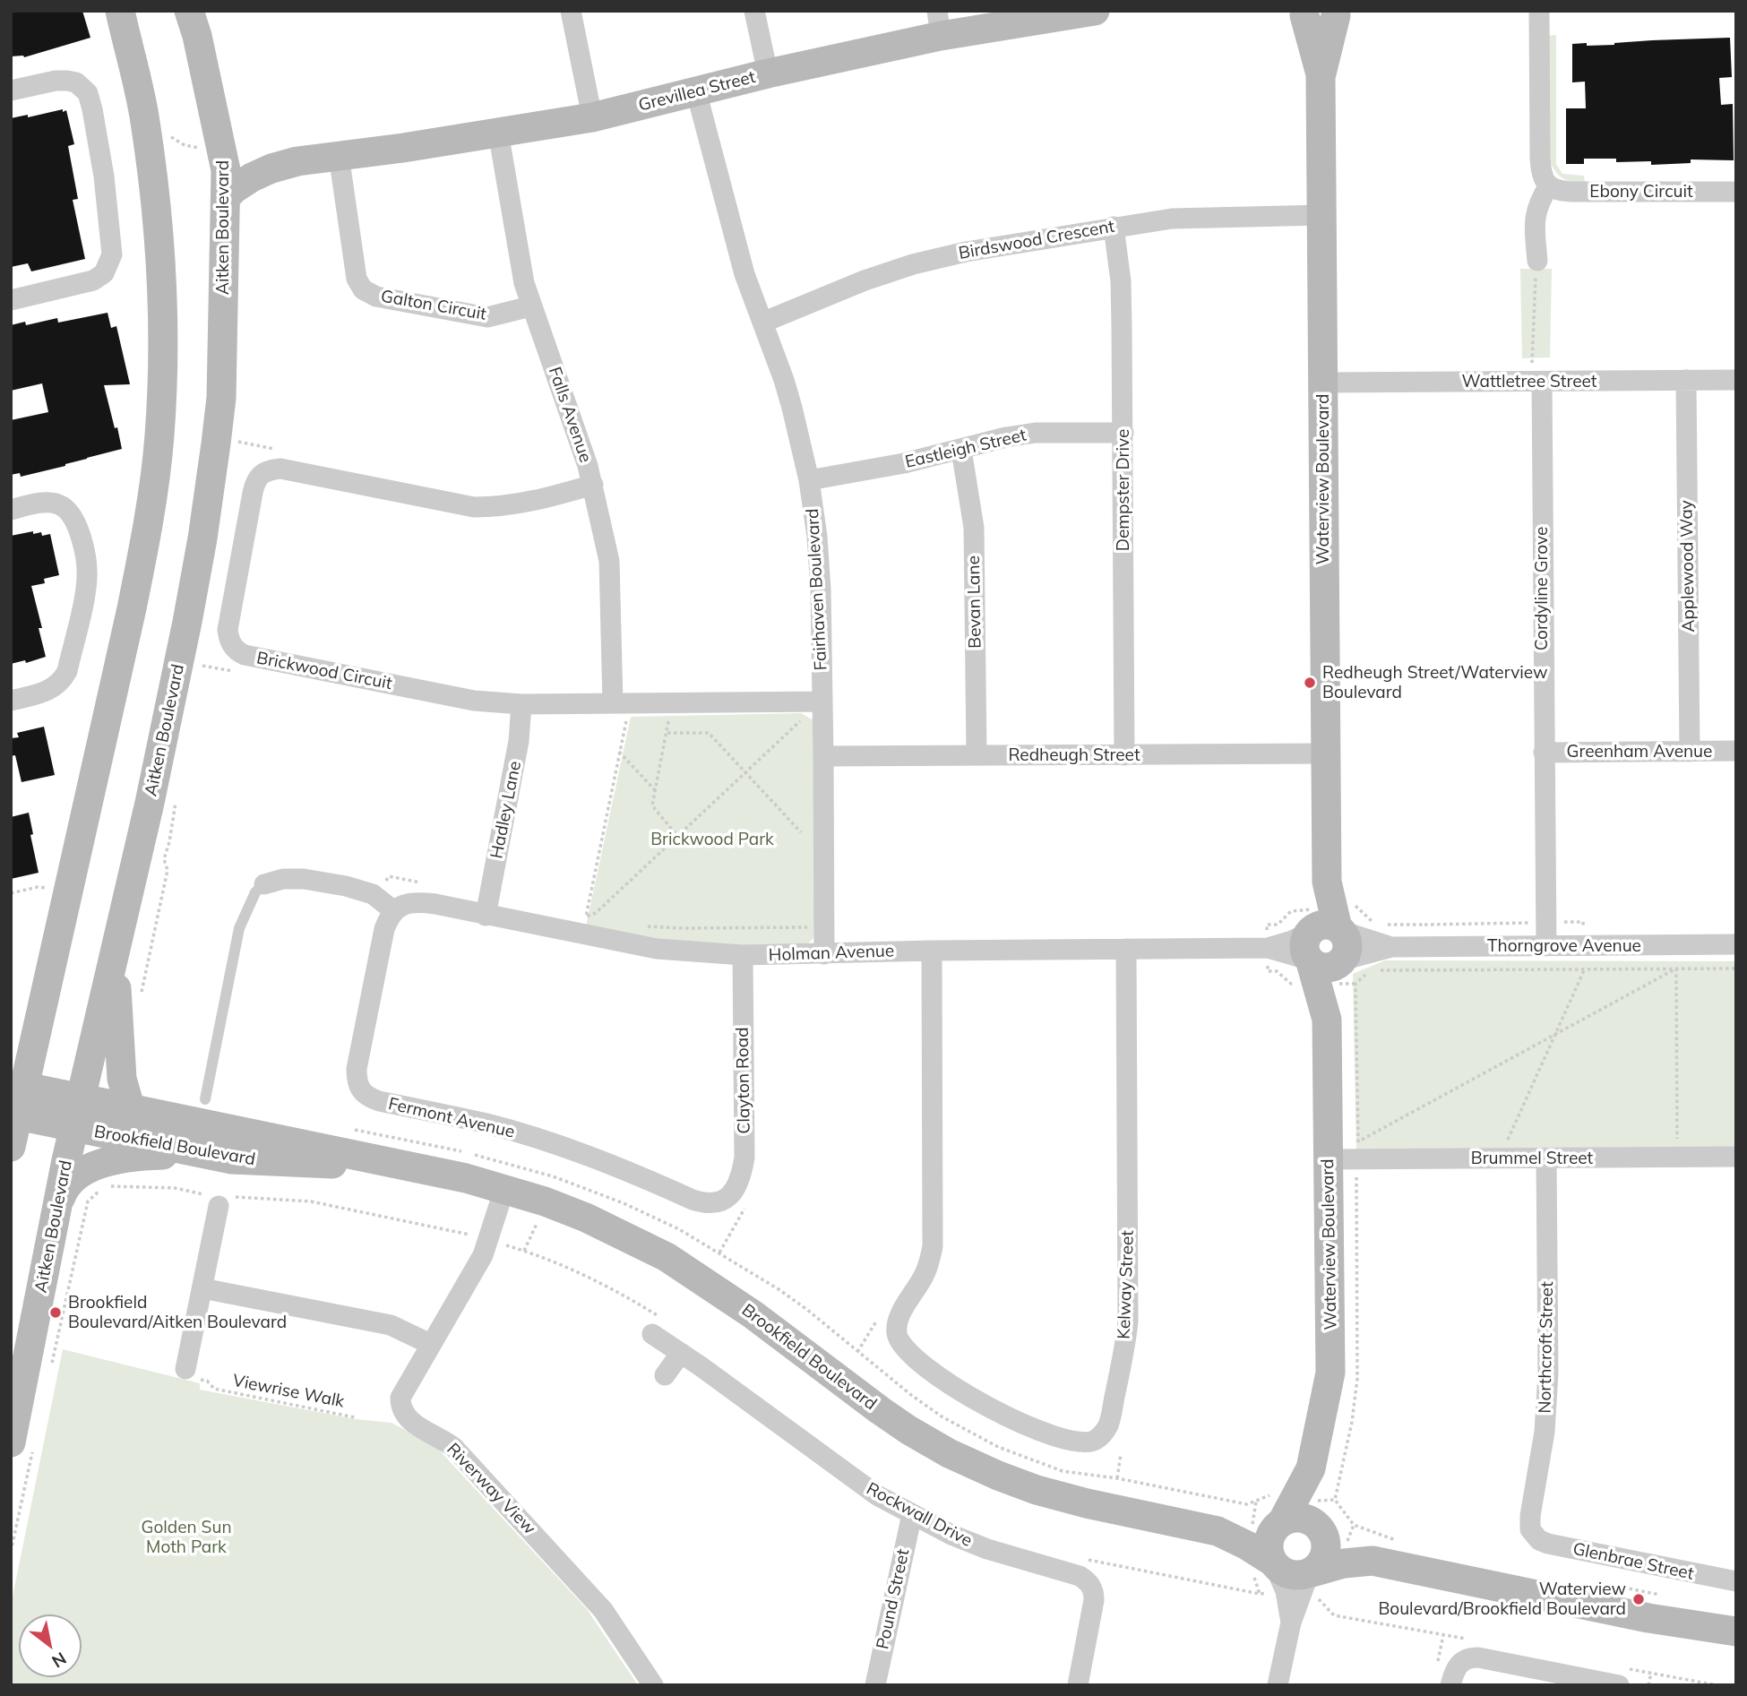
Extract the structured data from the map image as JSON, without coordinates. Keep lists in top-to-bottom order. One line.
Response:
{"streets":{"street":["Grevillea Street","Ebony Circuit","Aitken Boulevard","Birdswood Crescent","Galton Circuit","Wattletree Street","Falls Avenue","Eastleigh Street","Waterview Boulevard","Dempster Drive","Applewood Way","Cordyline Grove","Fairhaven Boulevard","Bevan Lane","Brickwood Circuit","Greenham Avenue","Redheugh Street","Hadley Lane","Thorngrove Avenue","Holman Avenue","Clayton Road","Fermont Avenue","Brookfield Boulevard","Brummel Street","Kelway Street","Northcroft Street","Riverway View","Rockwall Drive","Glenbrae Street","Pound Street"],"path":["Viewrise Walk"]},"crossings":[["Grevillea Street","Galton Circuit"],["Grevillea Street","Falls Avenue"],["Grevillea Street","Fairhaven Boulevard"],["Aitken Boulevard","Brookfield Boulevard"],["Birdswood Crescent","Waterview Boulevard"],["Birdswood Crescent","Dempster Drive"],["Birdswood Crescent","Fairhaven Boulevard"],["Galton Circuit","Falls Avenue"],["Wattletree Street","Waterview Boulevard"],["Wattletree Street","Applewood Way"],["Wattletree Street","Cordyline Grove"],["Falls Avenue","Brickwood Circuit"],["Eastleigh Street","Dempster Drive"],["Eastleigh Street","Fairhaven Boulevard"],["Eastleigh Street","Bevan Lane"],["Waterview Boulevard","Redheugh Street"],["Waterview Boulevard","Thorngrove Avenue"],["Waterview Boulevard","Holman Avenue"],["Waterview Boulevard","Brookfield Boulevard"],["Waterview Boulevard","Brummel Street"],["Dempster Drive","Redheugh Street"],["Applewood Way","Greenham Avenue"],["Cordyline Grove","Greenham Avenue"],["Cordyline Grove","Thorngrove Avenue"],["Fairhaven Boulevard","Brickwood Circuit"],["Fairhaven Boulevard","Redheugh Street"],["Fairhaven Boulevard","Holman Avenue"],["Bevan Lane","Redheugh Street"],["Brickwood Circuit","Hadley Lane"],["Hadley Lane","Holman Avenue"],["Thorngrove Avenue","Holman Avenue"],["Holman Avenue","Clayton Road"],["Holman Avenue","Fermont Avenue"],["Holman Avenue","Kelway Street"],["Clayton Road","Fermont Avenue"],["Brookfield Boulevard","Riverway View"],["Brummel Street","Northcroft Street"],["Northcroft Street","Glenbrae Street"],["Rockwall Drive","Pound Street"]],"parks":["Brickwood Park","Golden Sun Moth Park"],"places":["Redheugh Street/Waterview Boulevard","Brookfield Boulevard/Aitken Boulevard","Waterview Boulevard/Brookfield Boulevard"],"north":"bottom right"}
